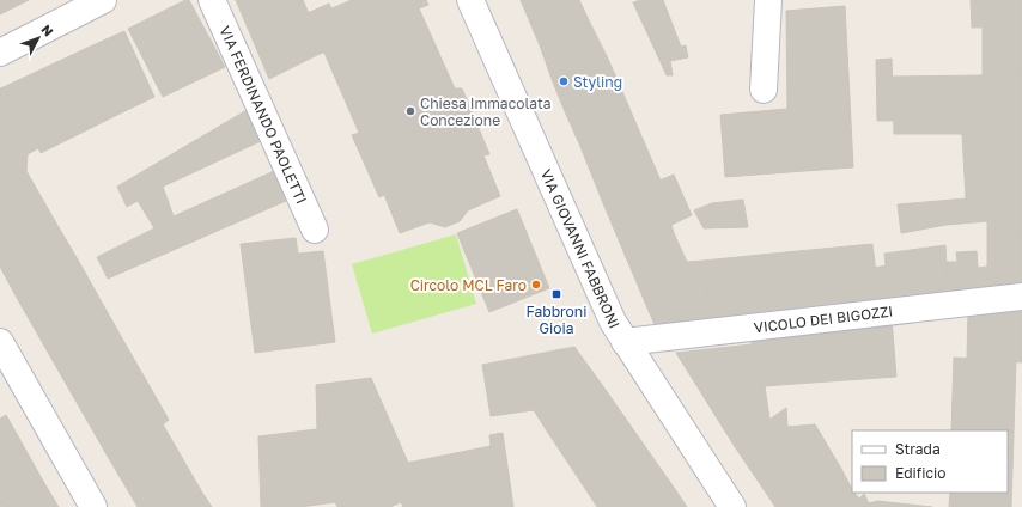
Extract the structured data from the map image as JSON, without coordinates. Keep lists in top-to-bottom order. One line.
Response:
{"streets":{"street":["VIA FERDINANDO PAOLETTI","VIA GIOVANNI FABBRONI","VICOLO DEI BIGOZZI"]},"crossings":[["VIA GIOVANNI FABBRONI","VICOLO DEI BIGOZZI"]],"places":{"other":["Styling","Chiesa Immacolata Concezione","Circolo MCL Faro"],"transit":["Fabbroni Gioia"]},"legend":["Strada","Edificio"],"north":"top right"}
